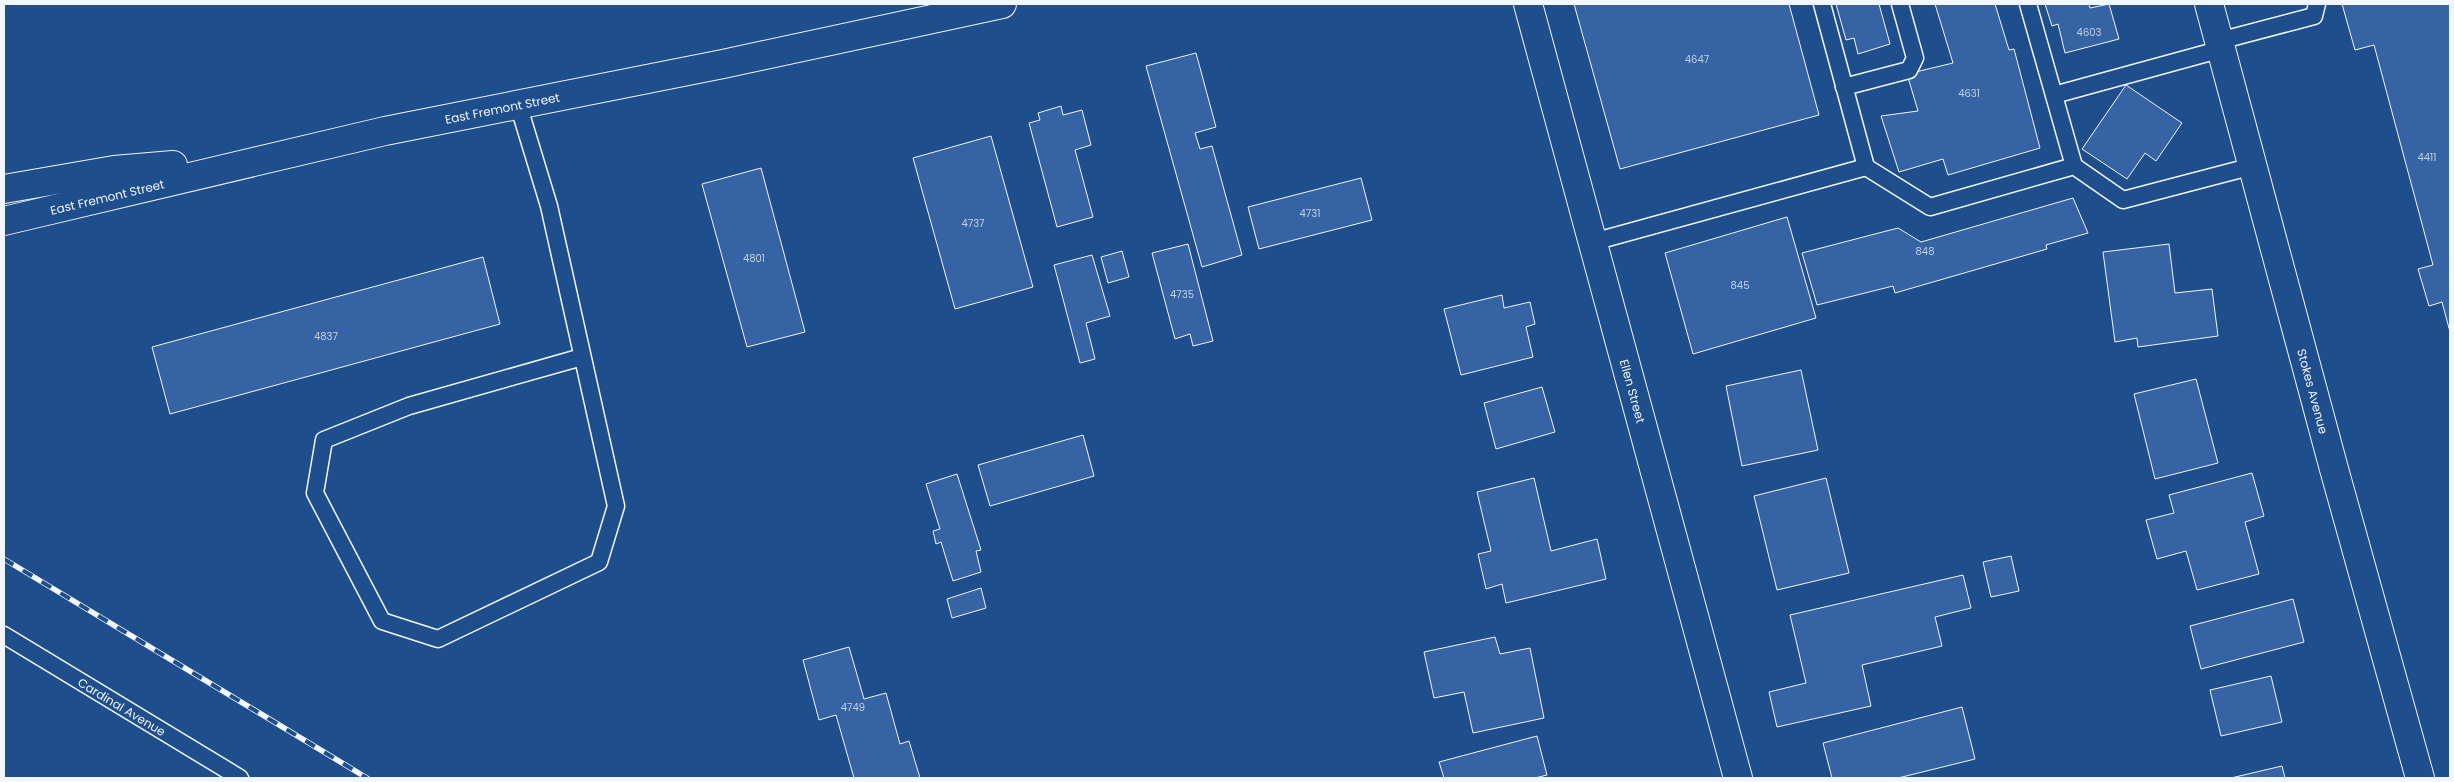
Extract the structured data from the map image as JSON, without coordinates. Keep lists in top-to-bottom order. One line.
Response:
{"streets":{"street":["East Fremont Street","Ellen Street","Stokes Avenue"],"lane":["Cardinal Avenue"]},"house_numbers":["4603","4647","4631","4411","4731","4737","848","4801","845","4735","4837","4749"]}
